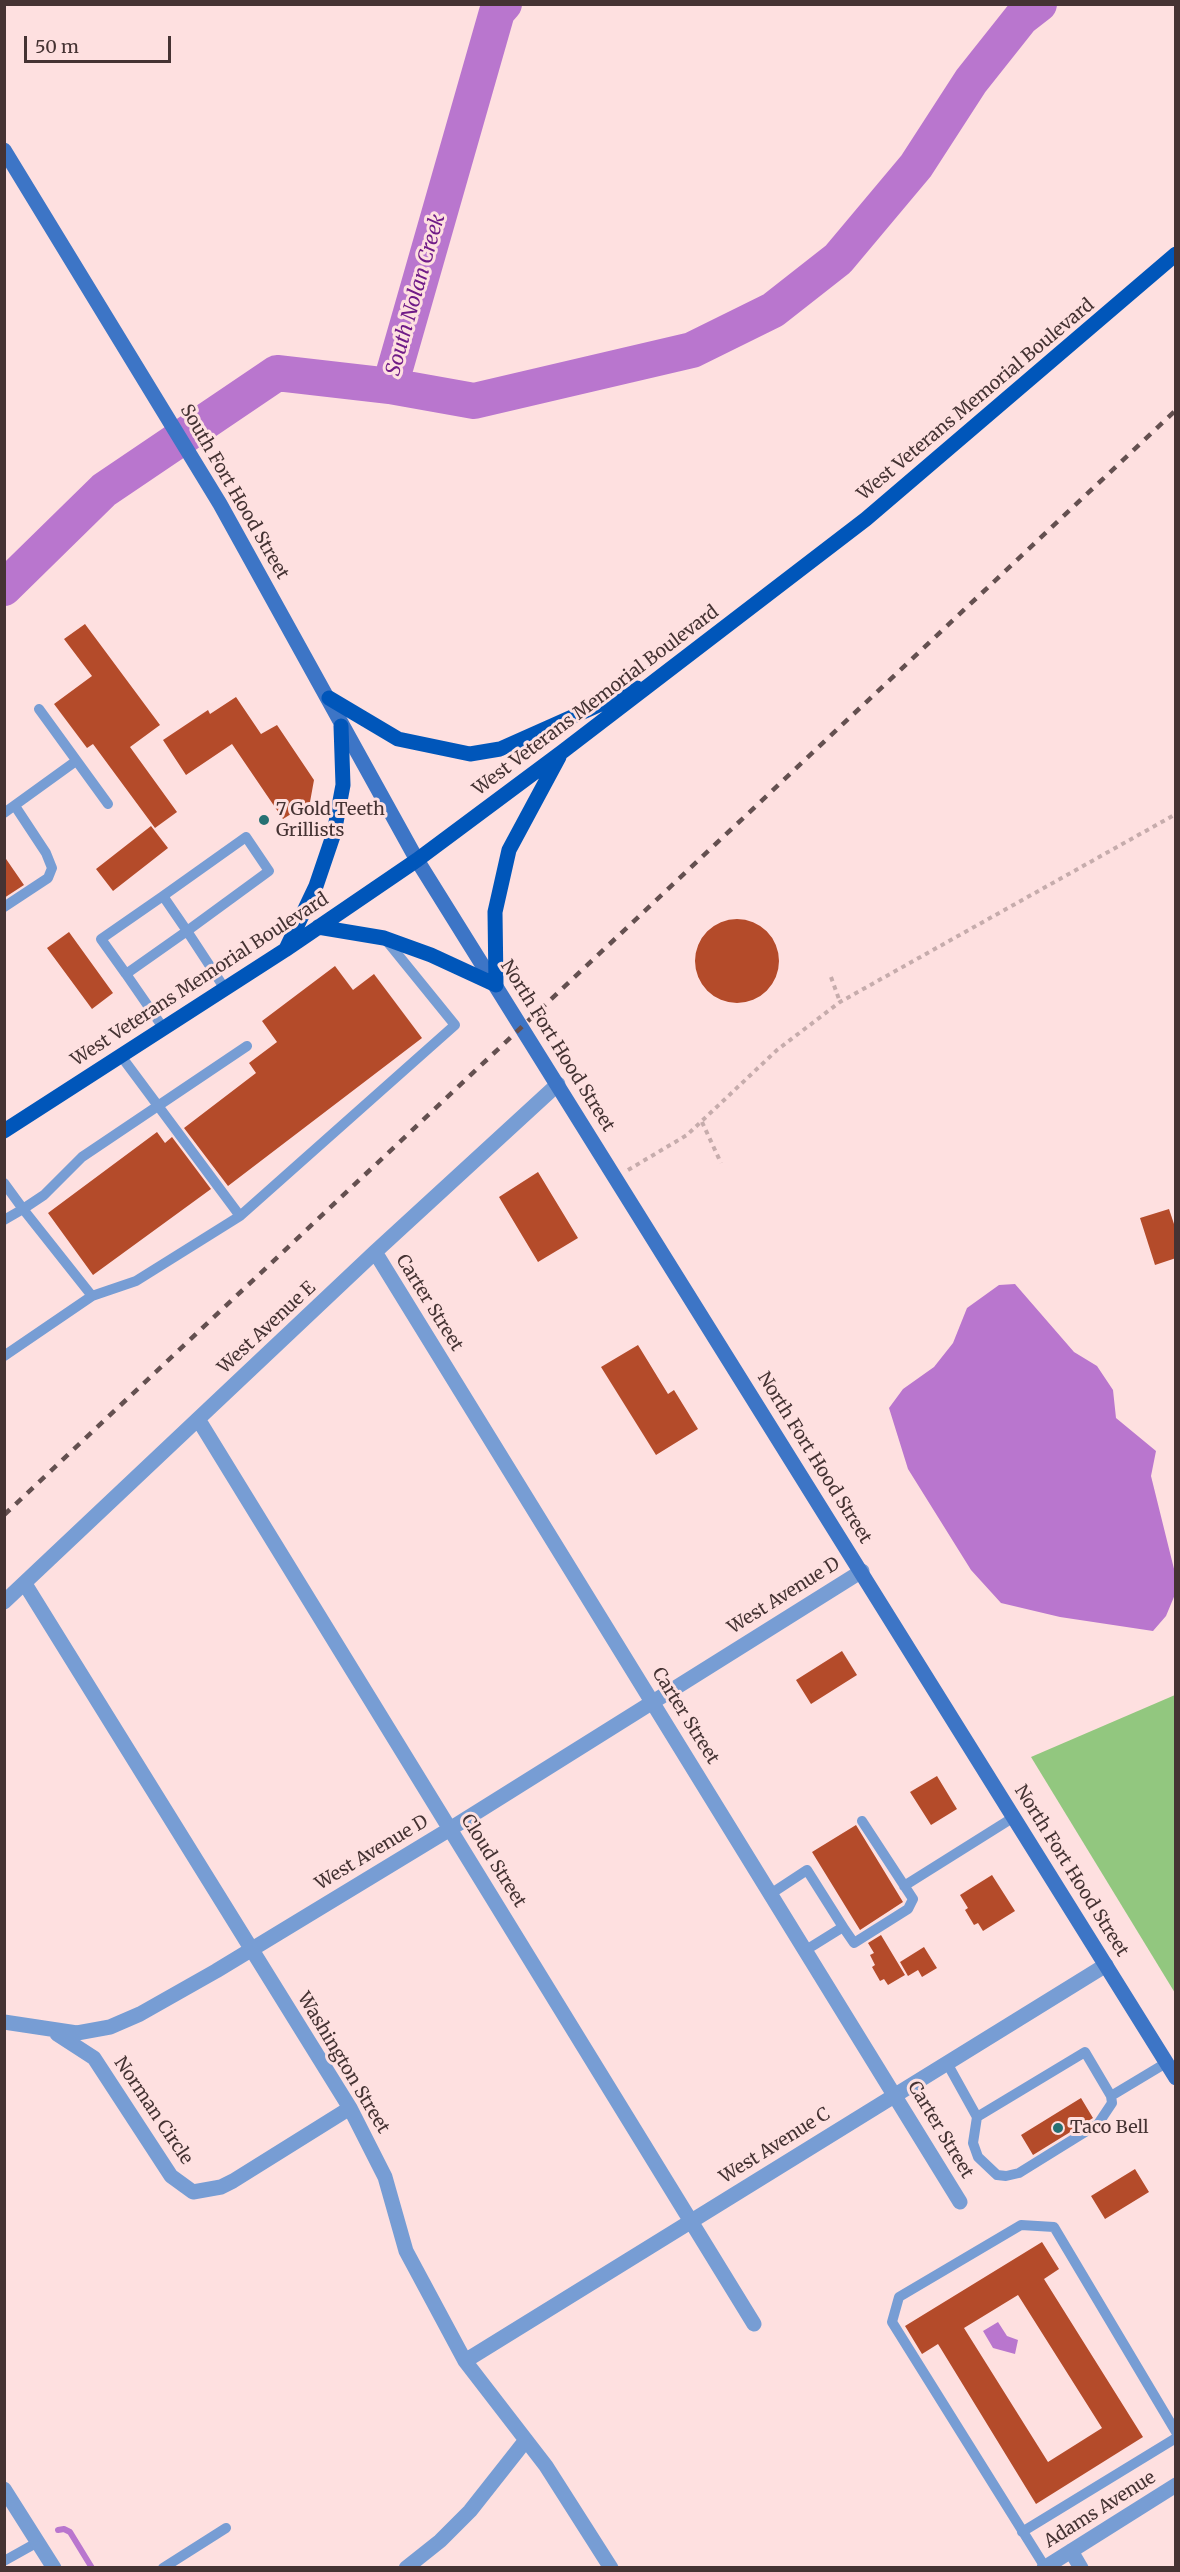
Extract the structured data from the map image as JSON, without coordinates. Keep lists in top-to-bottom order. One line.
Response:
{"streets":{"main road":["West Veterans Memorial Boulevard","South Fort Hood Street","North Fort Hood Street"],"street":["Carter Street","West Avenue E","West Avenue D","Cloud Street","Washington Street","Norman Circle","West Avenue C","Adams Avenue"]},"crossings":[["West Veterans Memorial Boulevard","South Fort Hood Street"],["West Veterans Memorial Boulevard","North Fort Hood Street"],["South Fort Hood Street","North Fort Hood Street"],["North Fort Hood Street","West Avenue E"],["North Fort Hood Street","West Avenue D"],["North Fort Hood Street","West Avenue C"],["Carter Street","West Avenue E"],["Carter Street","West Avenue D"],["Carter Street","West Avenue C"],["West Avenue E","Cloud Street"],["West Avenue E","Washington Street"],["West Avenue D","Cloud Street"],["West Avenue D","Washington Street"],["West Avenue D","Norman Circle"],["Cloud Street","West Avenue C"],["Washington Street","Norman Circle"],["Washington Street","West Avenue C"]],"water":["South Nolan Creek"],"places":["7 Gold Teeth Grillists","Taco Bell"],"scale_bar":"50 m"}
